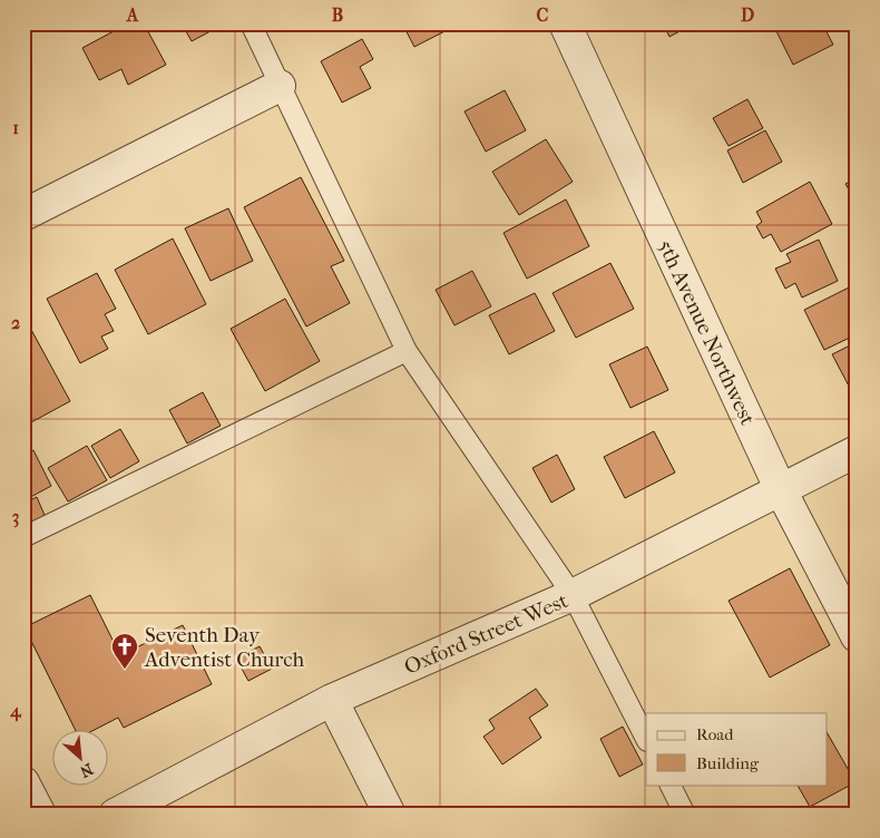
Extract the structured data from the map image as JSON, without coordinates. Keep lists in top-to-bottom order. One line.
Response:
{"streets":{"street":["5th Avenue Northwest","Oxford Street West"]},"crossings":[["5th Avenue Northwest","Oxford Street West"]],"places":{"church":["Seventh Day Adventist Church"]},"legend":["Road","Building"],"north":"bottom right","grid":{"columns":["A","B","C","D"],"rows":["1","2","3","4"]}}
